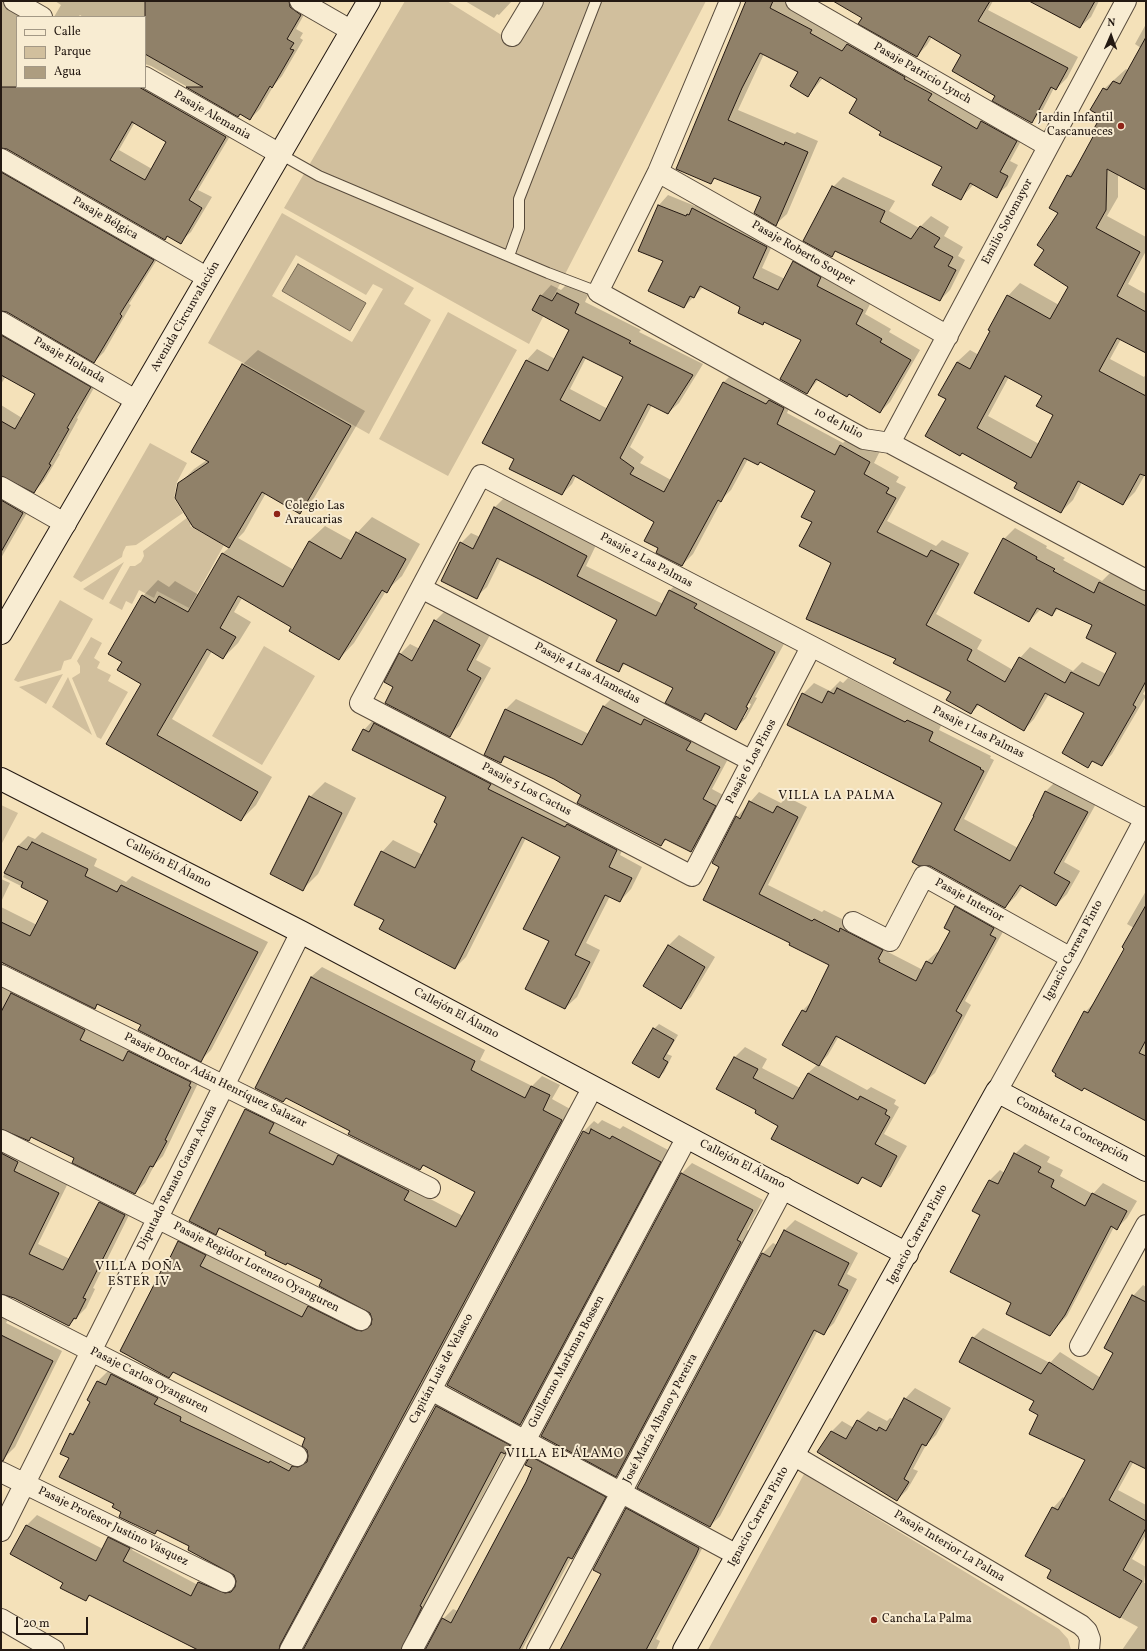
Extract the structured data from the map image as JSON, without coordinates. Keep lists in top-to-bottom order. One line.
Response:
{"streets":{"street":["Pasaje Patricio Lynch","Pasaje Alemania","Pasaje Bélgica","Emilio Sotomayor","Pasaje Roberto Souper","Avenida Circunvalación","Pasaje Holanda","10 de Julio","Pasaje 2 Las Palmas","Pasaje 4 Las Alamedas","Pasaje 1 Las Palmas","Pasaje 6 Los Pinos","Pasaje 5 Los Cactus","Callejón El Álamo","Pasaje Interior","Ignacio Carrera Pinto","Pasaje Doctor Adán Henríquez Salazar","Combate La Concepción","Diputado Renato Gaona Acuña","Pasaje Regidor Lorenzo Oyanguren","Guillermo Markman Bossen","Capitán Luis de Velasco","Pasaje Carlos Oyanguren","José María Albano y Pereira","Pasaje Profesor Justino Vásquez","Pasaje Interior La Palma"]},"crossings":[["Pasaje Patricio Lynch","Emilio Sotomayor"],["Pasaje Alemania","Avenida Circunvalación"],["Pasaje Bélgica","Avenida Circunvalación"],["Emilio Sotomayor","Pasaje Roberto Souper"],["Emilio Sotomayor","10 de Julio"],["Avenida Circunvalación","Pasaje Holanda"],["Pasaje 2 Las Palmas","Pasaje 4 Las Alamedas"],["Pasaje 2 Las Palmas","Pasaje 1 Las Palmas"],["Pasaje 2 Las Palmas","Pasaje 6 Los Pinos"],["Pasaje 2 Las Palmas","Pasaje 5 Los Cactus"],["Pasaje 4 Las Alamedas","Pasaje 6 Los Pinos"],["Pasaje 4 Las Alamedas","Pasaje 5 Los Cactus"],["Pasaje 1 Las Palmas","Pasaje 6 Los Pinos"],["Pasaje 1 Las Palmas","Ignacio Carrera Pinto"],["Pasaje 6 Los Pinos","Pasaje 5 Los Cactus"],["Callejón El Álamo","Ignacio Carrera Pinto"],["Callejón El Álamo","Diputado Renato Gaona Acuña"],["Callejón El Álamo","Guillermo Markman Bossen"],["Callejón El Álamo","Capitán Luis de Velasco"],["Callejón El Álamo","José María Albano y Pereira"],["Pasaje Interior","Ignacio Carrera Pinto"],["Ignacio Carrera Pinto","Combate La Concepción"],["Ignacio Carrera Pinto","Pasaje Interior La Palma"],["Pasaje Doctor Adán Henríquez Salazar","Diputado Renato Gaona Acuña"],["Diputado Renato Gaona Acuña","Pasaje Regidor Lorenzo Oyanguren"],["Diputado Renato Gaona Acuña","Pasaje Carlos Oyanguren"],["Diputado Renato Gaona Acuña","Pasaje Profesor Justino Vásquez"]],"districts":["VILLA LA PALMA","VILLA DOÑA ESTER IV","VILLA EL ÁLAMO"],"places":["Jardin Infantil Cascanueces","Colegio Las Araucarias","Cancha La Palma"],"legend":["Calle","Parque","Agua"],"scale_bar":"20 m","north":"top"}
